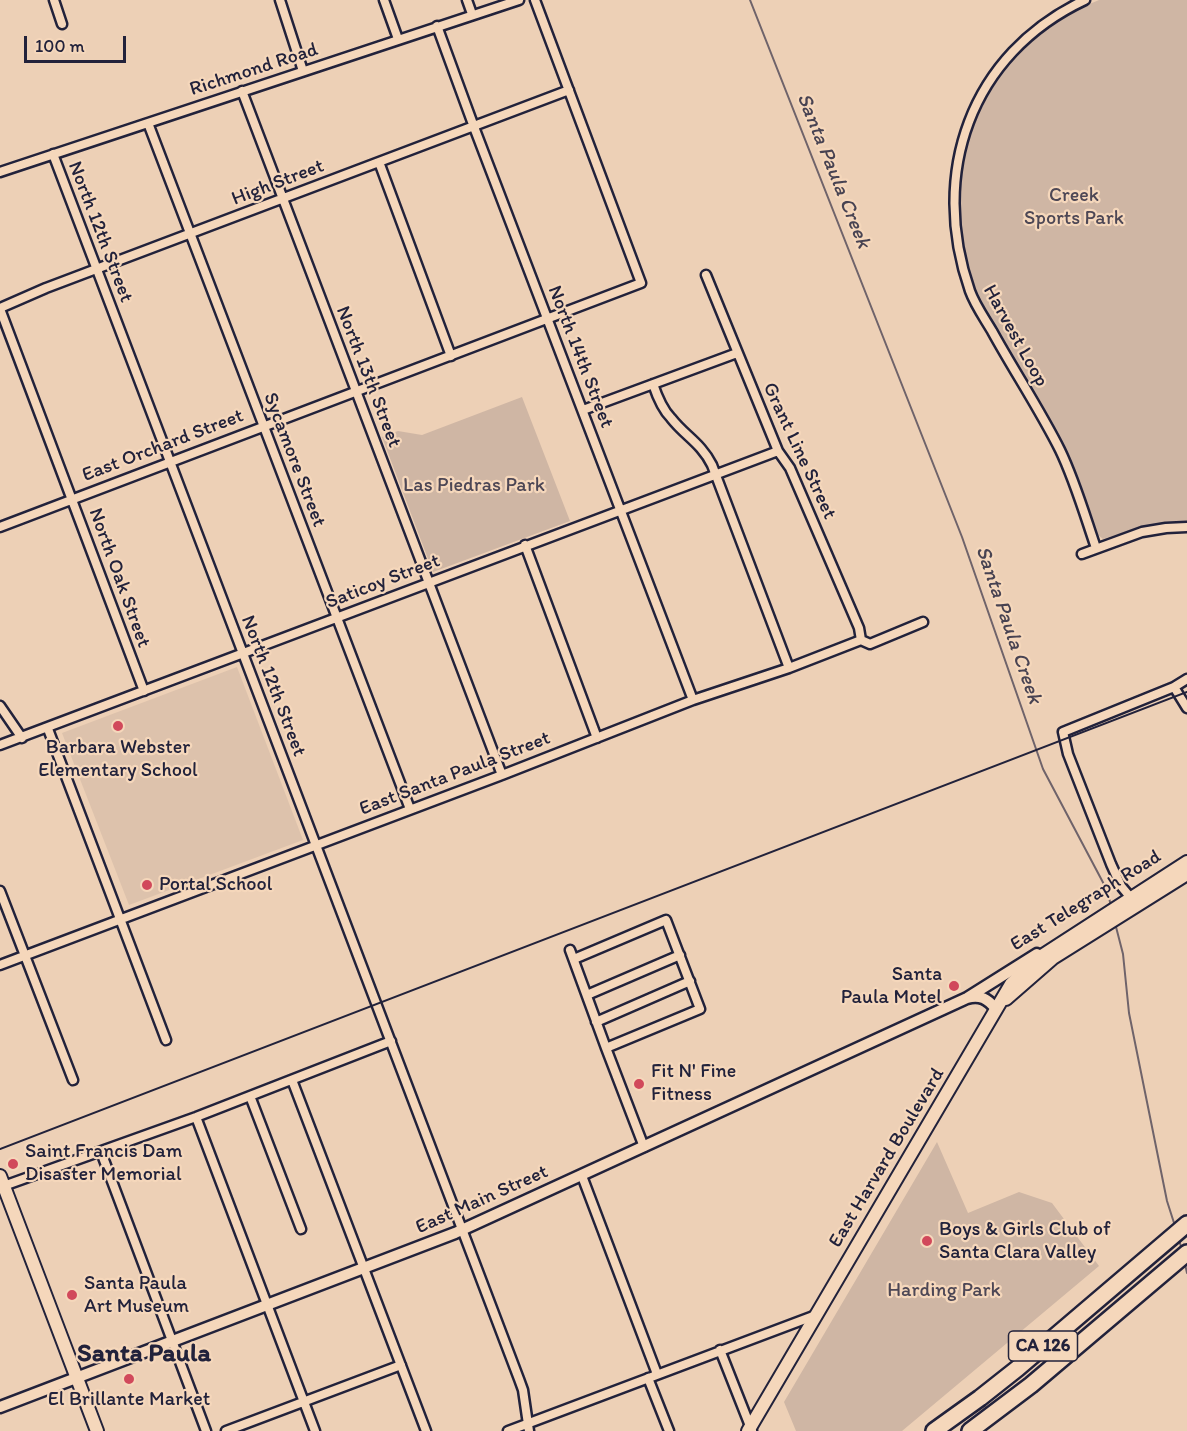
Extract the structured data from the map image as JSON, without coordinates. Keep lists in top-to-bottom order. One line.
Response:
{"streets":{"highway":["CA 126"],"main road":["East Telegraph Road","East Harvard Boulevard"],"street":["Richmond Road","High Street","North 12th Street","Harvest Loop","North 14th Street","North 13th Street","East Orchard Street","Grant Line Street","Sycamore Street","North Oak Street","Saticoy Street","East Santa Paula Street","East Main Street"]},"crossings":[["Richmond Road","North 12th Street"],["Richmond Road","North 14th Street"],["Richmond Road","North 13th Street"],["Richmond Road","Sycamore Street"],["High Street","North 12th Street"],["High Street","North 14th Street"],["High Street","North 13th Street"],["High Street","East Orchard Street"],["High Street","Sycamore Street"],["High Street","North Oak Street"],["North 12th Street","East Orchard Street"],["North 12th Street","Saticoy Street"],["North 12th Street","East Santa Paula Street"],["North 12th Street","East Main Street"],["North 14th Street","East Orchard Street"],["North 14th Street","Saticoy Street"],["North 14th Street","East Santa Paula Street"],["North 13th Street","East Orchard Street"],["North 13th Street","Saticoy Street"],["North 13th Street","East Santa Paula Street"],["East Orchard Street","Sycamore Street"],["East Orchard Street","North Oak Street"],["Grant Line Street","Saticoy Street"],["Grant Line Street","East Santa Paula Street"],["Sycamore Street","Saticoy Street"],["Sycamore Street","East Santa Paula Street"],["North Oak Street","Saticoy Street"],["East Telegraph Road","East Harvard Boulevard"],["East Telegraph Road","East Main Street"]],"districts":["Santa Paula"],"water":["Santa Paula Creek"],"parks":["Creek Sports Park","Las Piedras Park","Harding Park"],"places":["Barbara Webster Elementary School","Portal School","Santa Paula Motel","Fit N' Fine Fitness","Saint Francis Dam Disaster Memorial","Boys & Girls Club of Santa Clara Valley","Santa Paula Art Museum","El Brillante Market"],"scale_bar":"100 m"}
